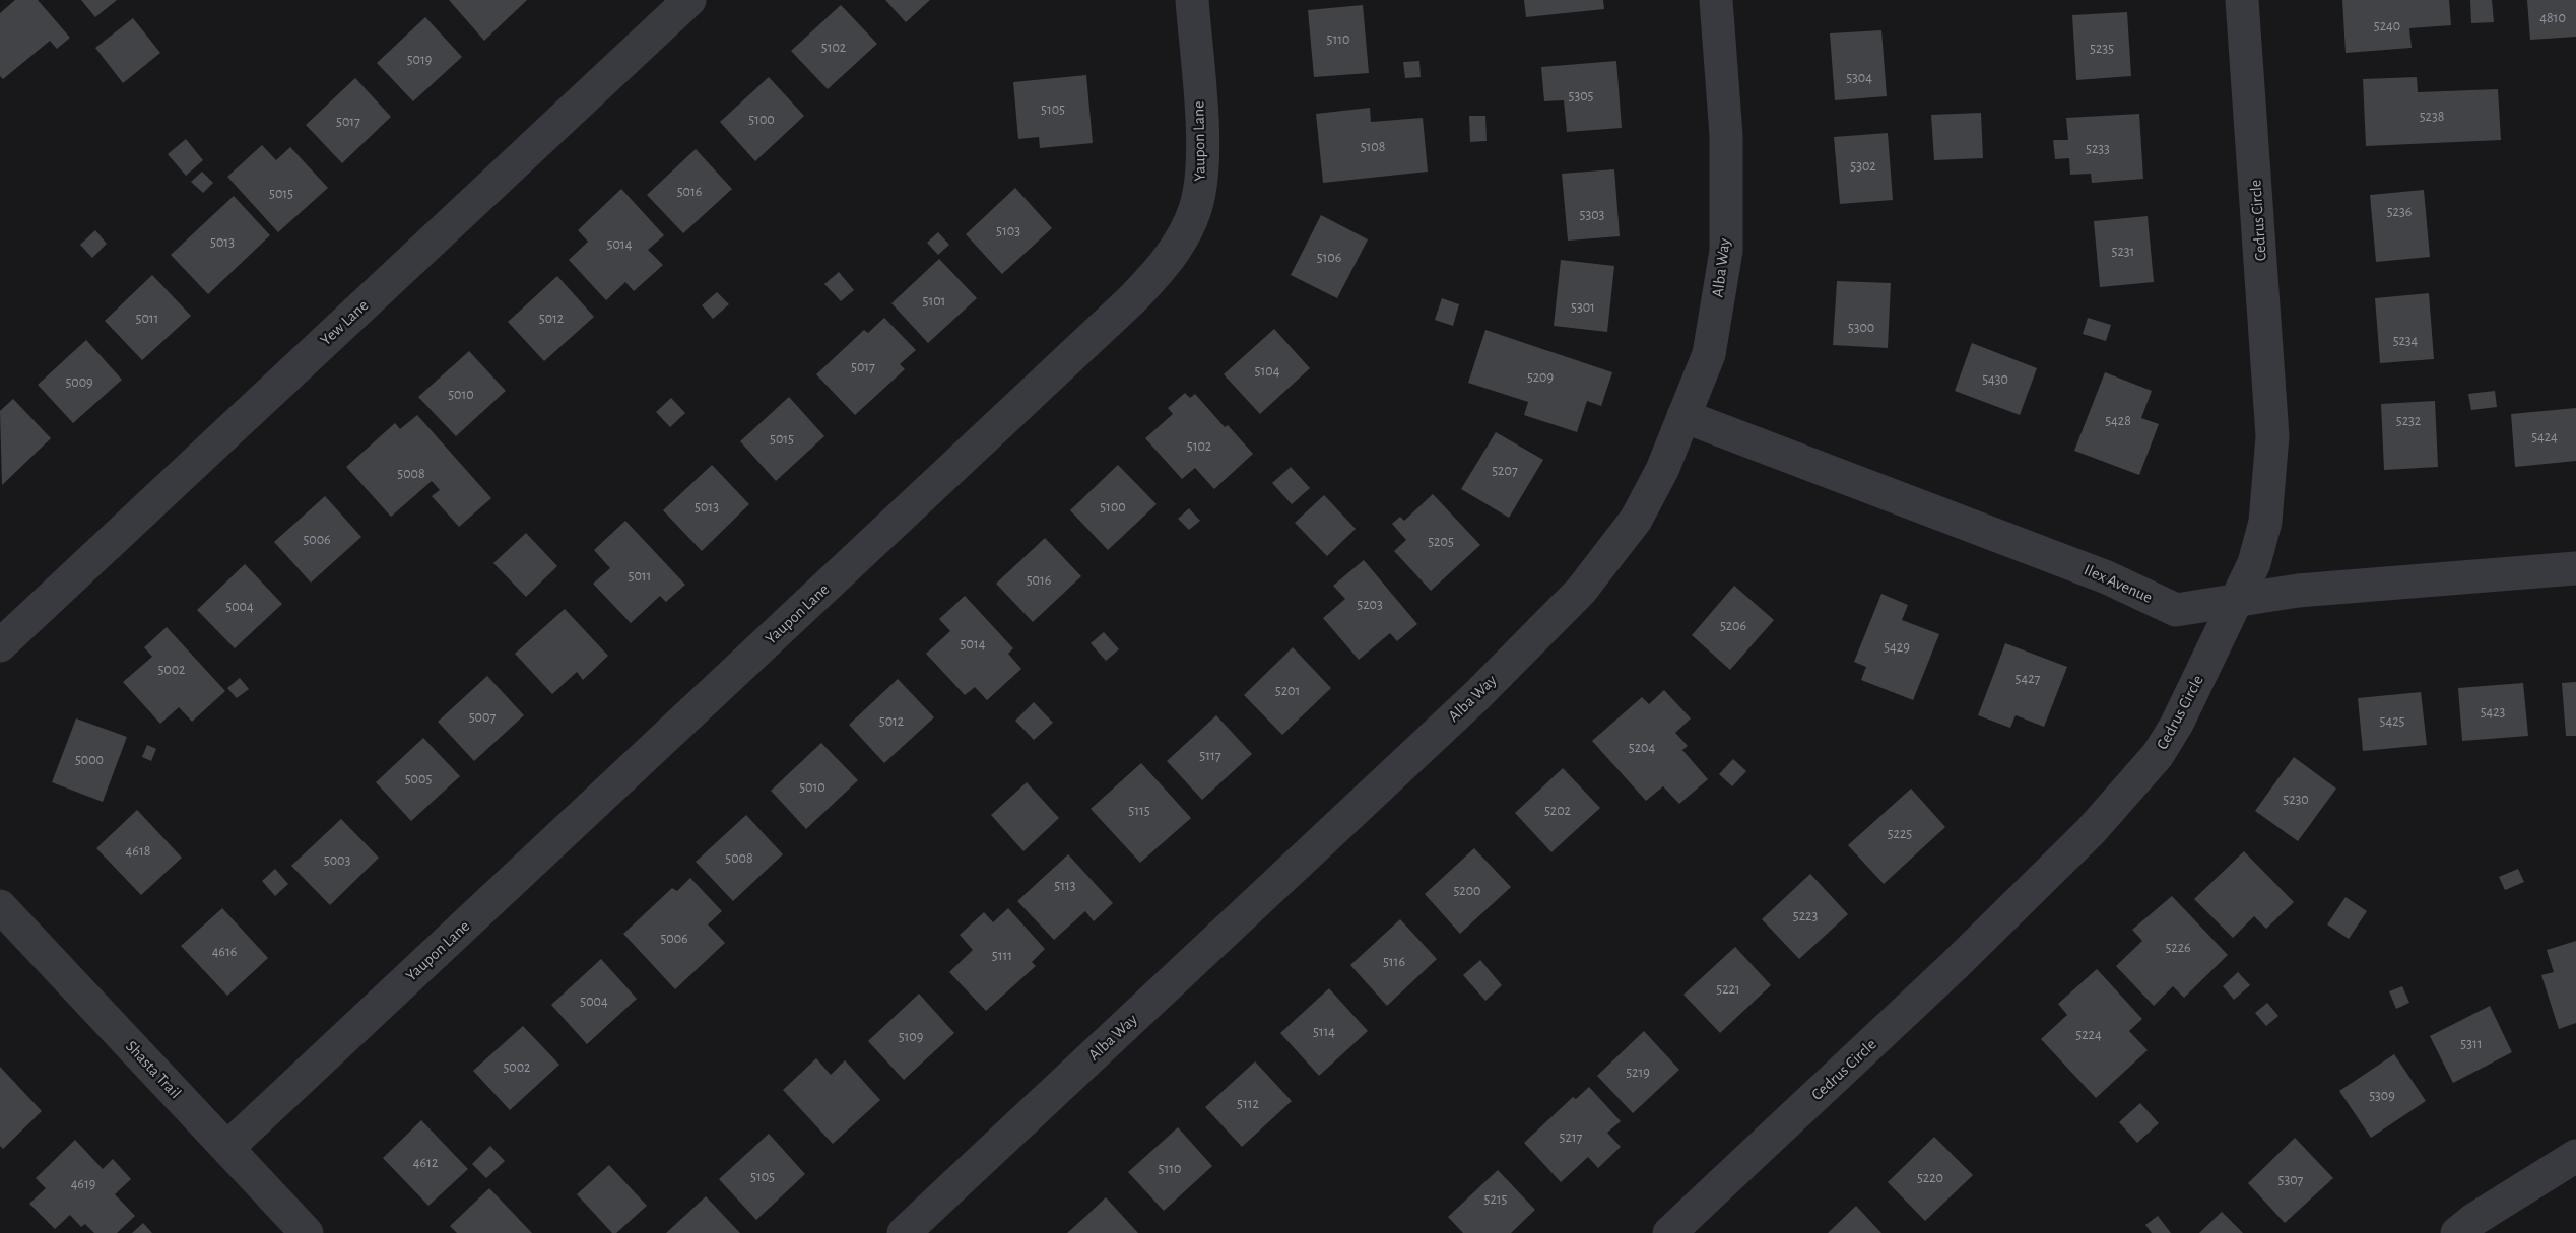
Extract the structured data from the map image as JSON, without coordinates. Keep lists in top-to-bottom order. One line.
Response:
{"streets":{"street":["Yaupon Lane","Cedrus Circle","Alba Way","Yew Lane","Ilex Avenue","Shasta Trail"]},"crossings":[["Yaupon Lane","Shasta Trail"],["Cedrus Circle","Ilex Avenue"],["Alba Way","Ilex Avenue"]],"house_numbers":["4810","5240","5110","5102","5235","5019","5304","5305","5105","5238","5100","5017","5108","5233","5302","5016","5015","5236","5303","5103","5013","5014","5231","5106","5101","5301","5011","5012","5300","5234","5017","5104","5209","5430","5009","5010","5428","5232","5424","5015","5102","5207","5008","5013","5100","5006","5205","5011","5016","5203","5004","5206","5014","5429","5002","5427","5201","5423","5007","5012","5425","5204","5117","5000","5005","5010","5230","5115","5202","5225","4618","5008","5003","5113","5200","5223","5006","5226","4616","5111","5116","5221","5004","5114","5224","5109","5311","5002","5219","5309","5112","5217","4612","5110","5105","5220","5307","4619","5215"]}
